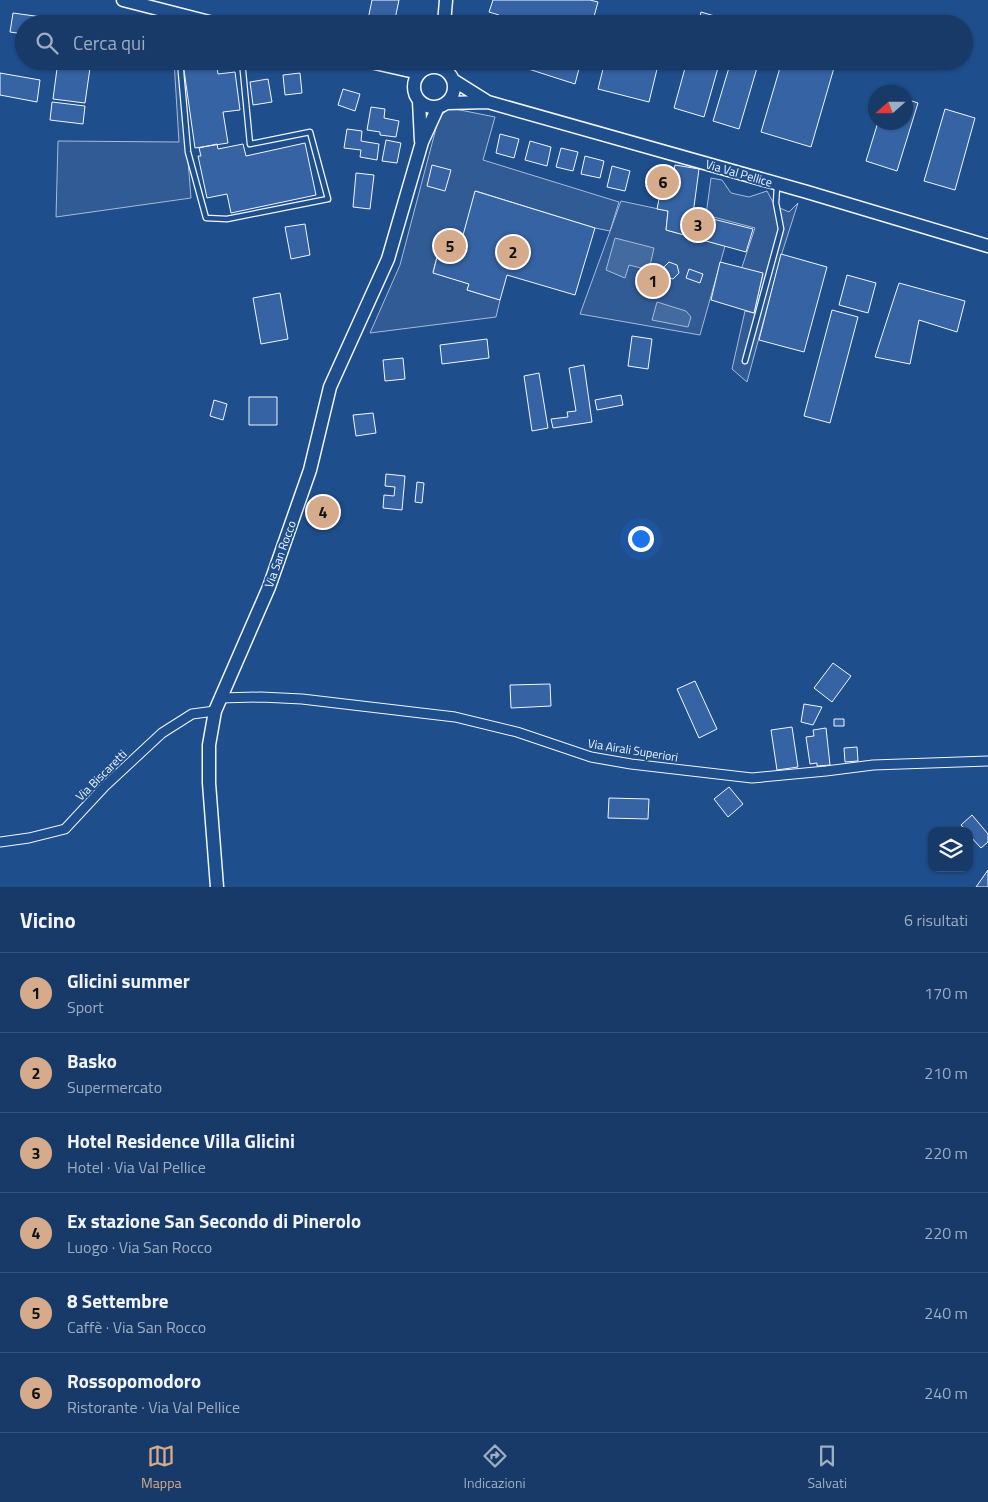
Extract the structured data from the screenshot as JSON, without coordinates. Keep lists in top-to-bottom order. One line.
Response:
{"streets":{"street":["Via Val Pellice","Via San Rocco","Via Airali Superiori","Via Biscaretti"]},"crossings":[["Via San Rocco","Via Airali Superiori"],["Via San Rocco","Via Biscaretti"]],"north":"left","page":{"search":"Cerca qui","pins":["6","3","5","2","1","4"],"heading":["Vicino","6 risultati"],"list":[{"mark":"1","name":"Glicini summer","note":"Sport","value":"170 m"},{"mark":"2","name":"Basko","note":"Supermercato","value":"210 m"},{"mark":"3","name":"Hotel Residence Villa Glicini","note":"Hotel · Via Val Pellice","value":"220 m"},{"mark":"4","name":"Ex stazione San Secondo di Pinerolo","note":"Luogo · Via San Rocco","value":"220 m"},{"mark":"5","name":"8 Settembre","note":"Caffè · Via San Rocco","value":"240 m"},{"mark":"6","name":"Rossopomodoro","note":"Ristorante · Via Val Pellice","value":"240 m"}],"nav":["Mappa","Indicazioni","Salvati"]}}
